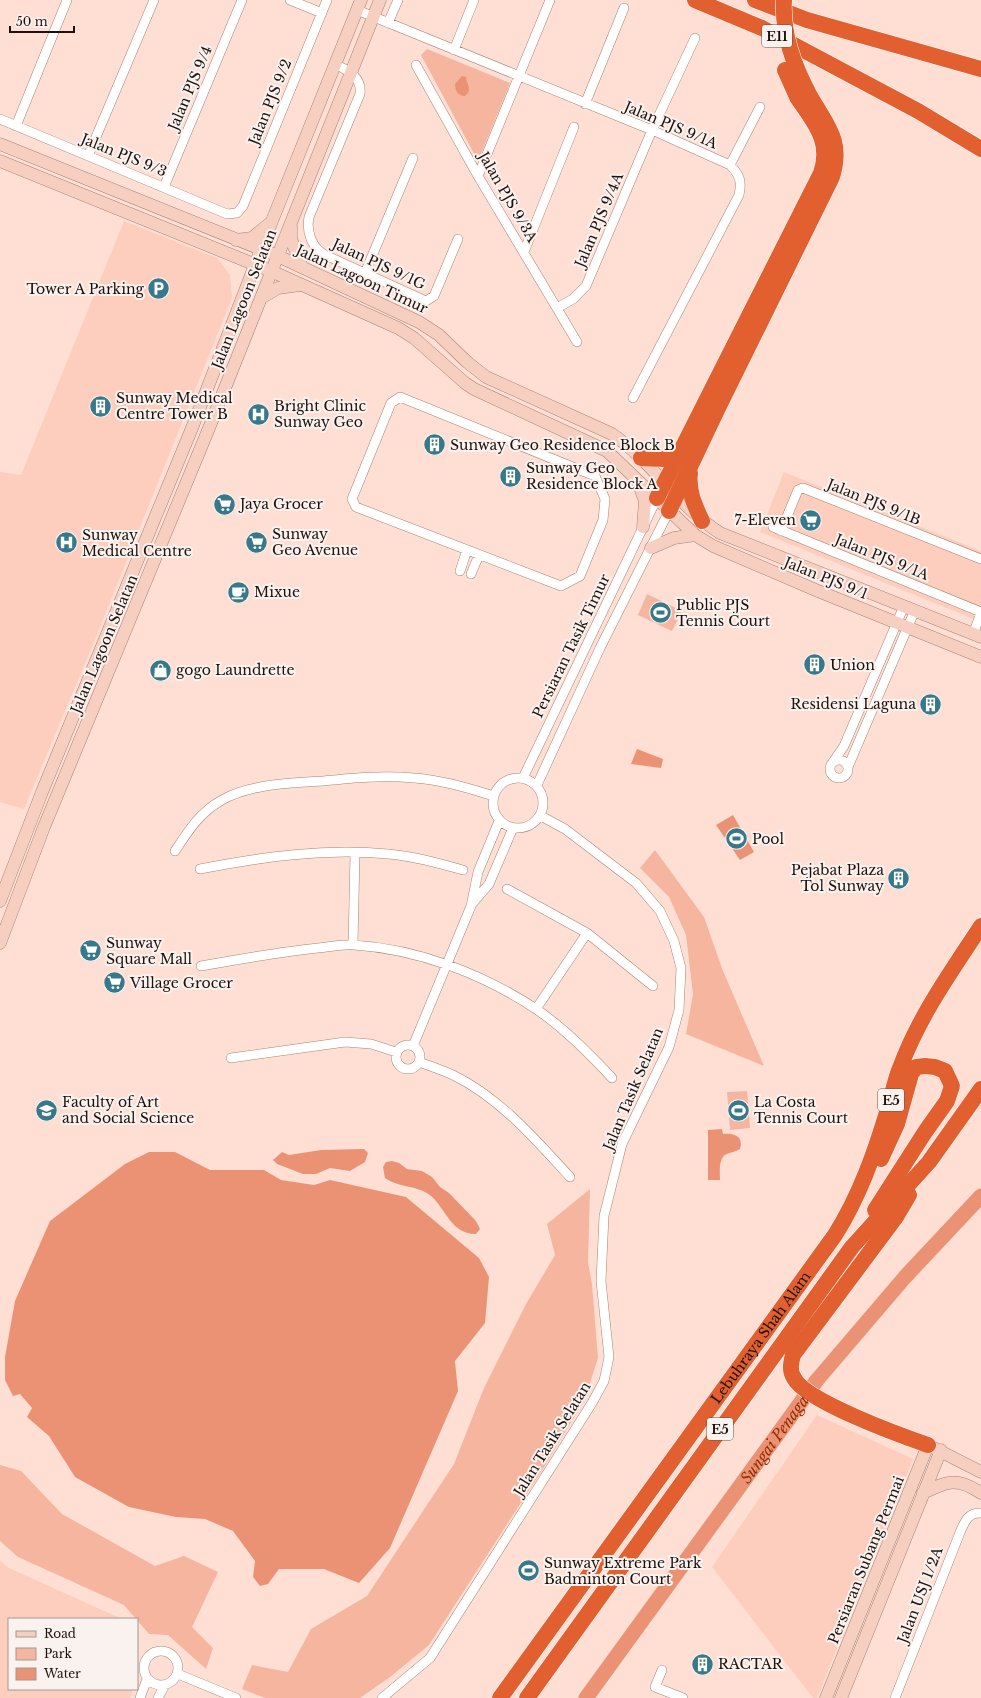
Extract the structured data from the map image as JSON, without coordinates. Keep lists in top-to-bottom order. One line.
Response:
{"streets":{"highway":["E11","E5","Lebuhraya Shah Alam"],"main road":["Jalan Lagoon Timur","Jalan Lagoon Selatan","Jalan PJS 9/1","Persiaran Subang Permai"],"street":["Jalan PJS 9/4","Jalan PJS 9/2","Jalan PJS 9/1A","Jalan PJS 9/3","Jalan PJS 9/3A","Jalan PJS 9/4A","Jalan PJS 9/1G","Jalan PJS 9/1B","Persiaran Tasik Timur","Jalan Tasik Selatan","Jalan USJ 1/2A"]},"crossings":[["Jalan PJS 9/4","Jalan PJS 9/3"],["Jalan PJS 9/2","Jalan PJS 9/3"],["Jalan PJS 9/1A","Jalan PJS 9/4A"],["Jalan PJS 9/1A","Jalan Lagoon Selatan"],["Jalan PJS 9/1A","Jalan PJS 9/1B"],["Jalan PJS 9/3A","Jalan PJS 9/4A"],["Jalan PJS 9/1G","Jalan Lagoon Selatan"],["Jalan Lagoon Timur","Jalan Lagoon Selatan"],["Jalan Lagoon Timur","Jalan PJS 9/1"],["Jalan PJS 9/1","Persiaran Tasik Timur"],["Persiaran Tasik Timur","Jalan Tasik Selatan"]],"water":["Sungai Penaga"],"places":{"parking":["Tower A Parking"],"building":["Sunway Medical Centre Tower B","Sunway Geo Residence Block B","Sunway Geo Residence Block A","Union","Residensi Laguna","Pejabat Plaza Tol Sunway","RACTAR"],"hospital":["Bright Clinic Sunway Geo","Sunway Medical Centre"],"supermarket":["Jaya Grocer","7-Eleven","Sunway Geo Avenue","Sunway Square Mall","Village Grocer"],"cafe":["Mixue"],"sports":["Public PJS Tennis Court","Pool","La Costa Tennis Court","Sunway Extreme Park Badminton Court"],"shop":["gogo Laundrette"],"school or university":["Faculty of Art and Social Science"]},"legend":["Road","Park","Water"],"scale_bar":"50 m"}
